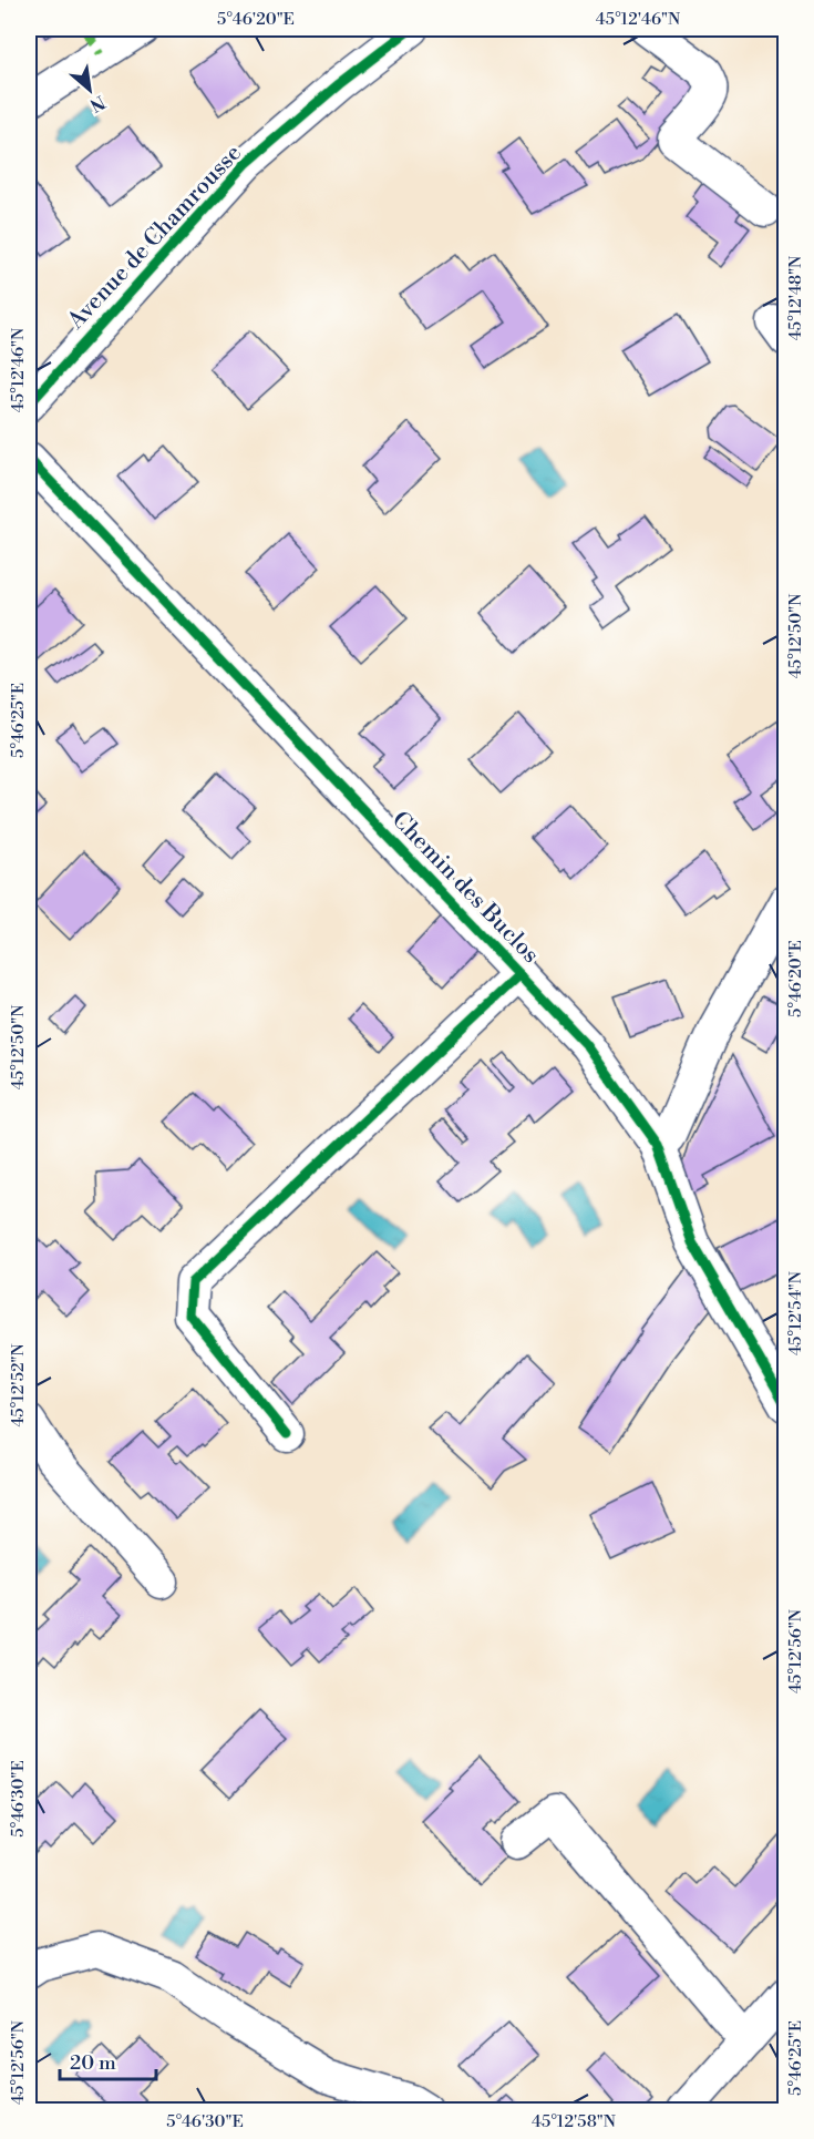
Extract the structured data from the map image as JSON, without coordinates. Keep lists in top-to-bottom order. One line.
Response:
{"streets":{"street":["Avenue de Chamrousse","Chemin des Buclos"]},"scale_bar":"20 m","north":"bottom right","coordinates":["5°46'20\"E","45°12'46\"N","45°12'48\"N","45°12'50\"N","5°46'25\"E","45°12'54\"N","45°12'52\"N","45°12'56\"N","5°46'30\"E","45°12'58\"N"]}
